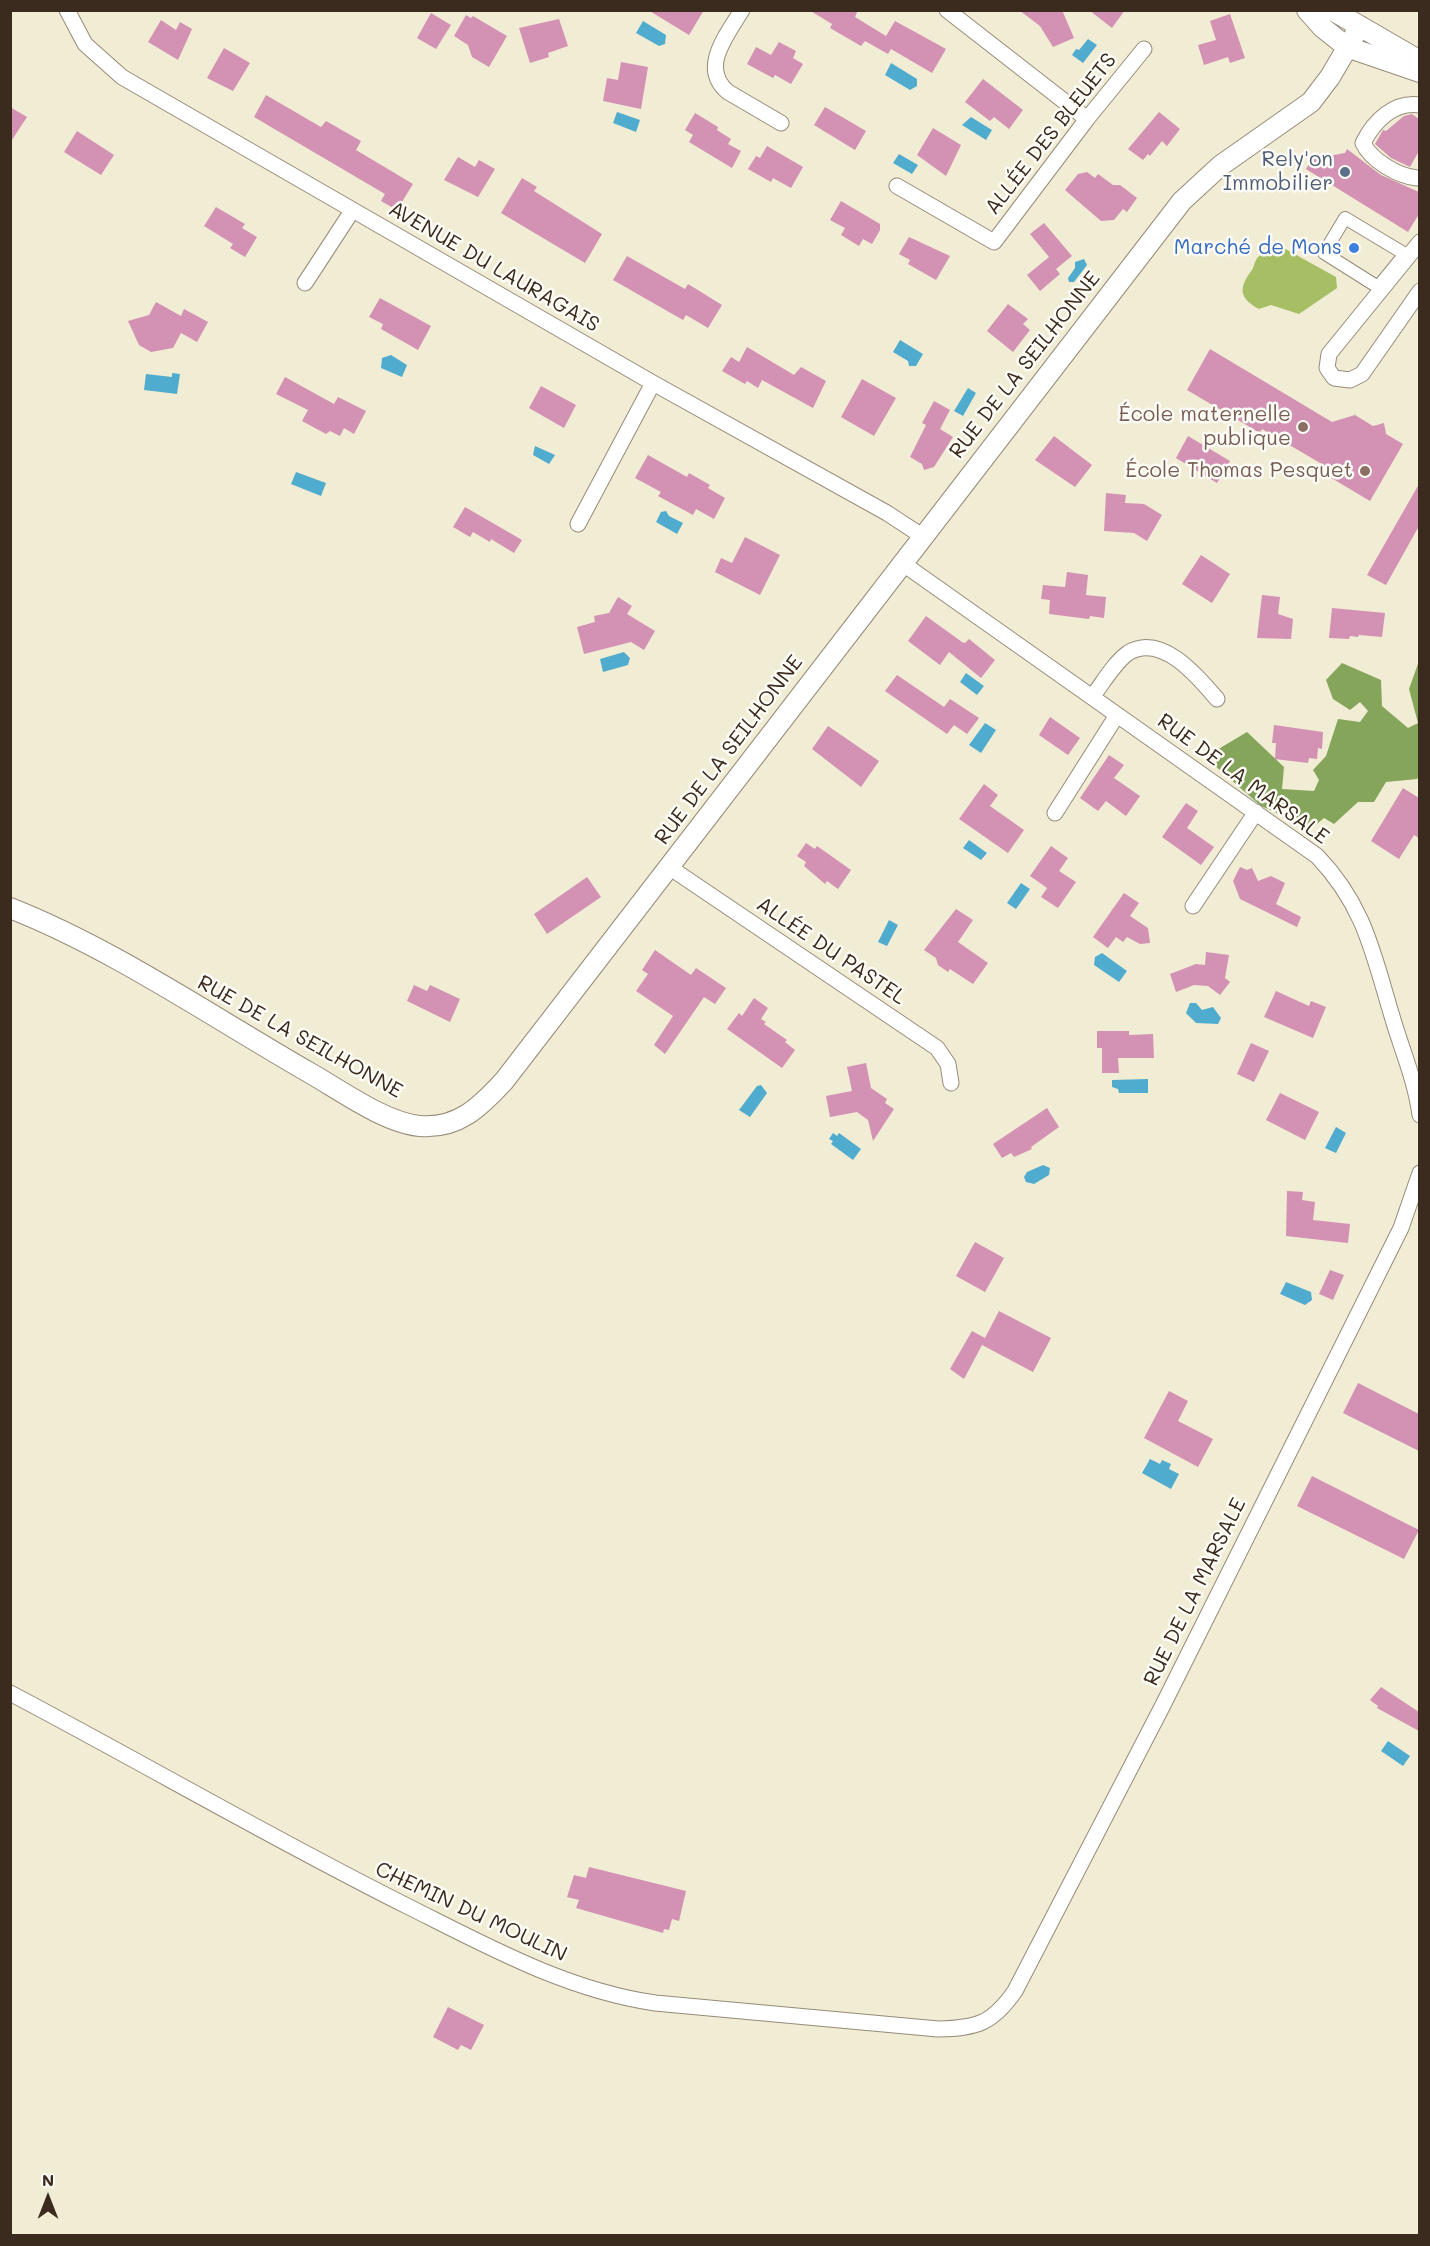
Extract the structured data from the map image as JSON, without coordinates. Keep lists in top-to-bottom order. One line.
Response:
{"streets":{"street":["ALLÉE DES BLEUETS","AVENUE DU LAURAGAIS","RUE DE LA SEILHONNE","RUE DE LA MARSALE","ALLÉE DU PASTEL","CHEMIN DU MOULIN"]},"crossings":[["AVENUE DU LAURAGAIS","RUE DE LA SEILHONNE"],["RUE DE LA SEILHONNE","RUE DE LA MARSALE"],["RUE DE LA SEILHONNE","ALLÉE DU PASTEL"],["RUE DE LA MARSALE","CHEMIN DU MOULIN"]],"places":["Rely'on Immobilier","Marché de Mons","École maternelle publique","École Thomas Pesquet"],"north":"top"}
